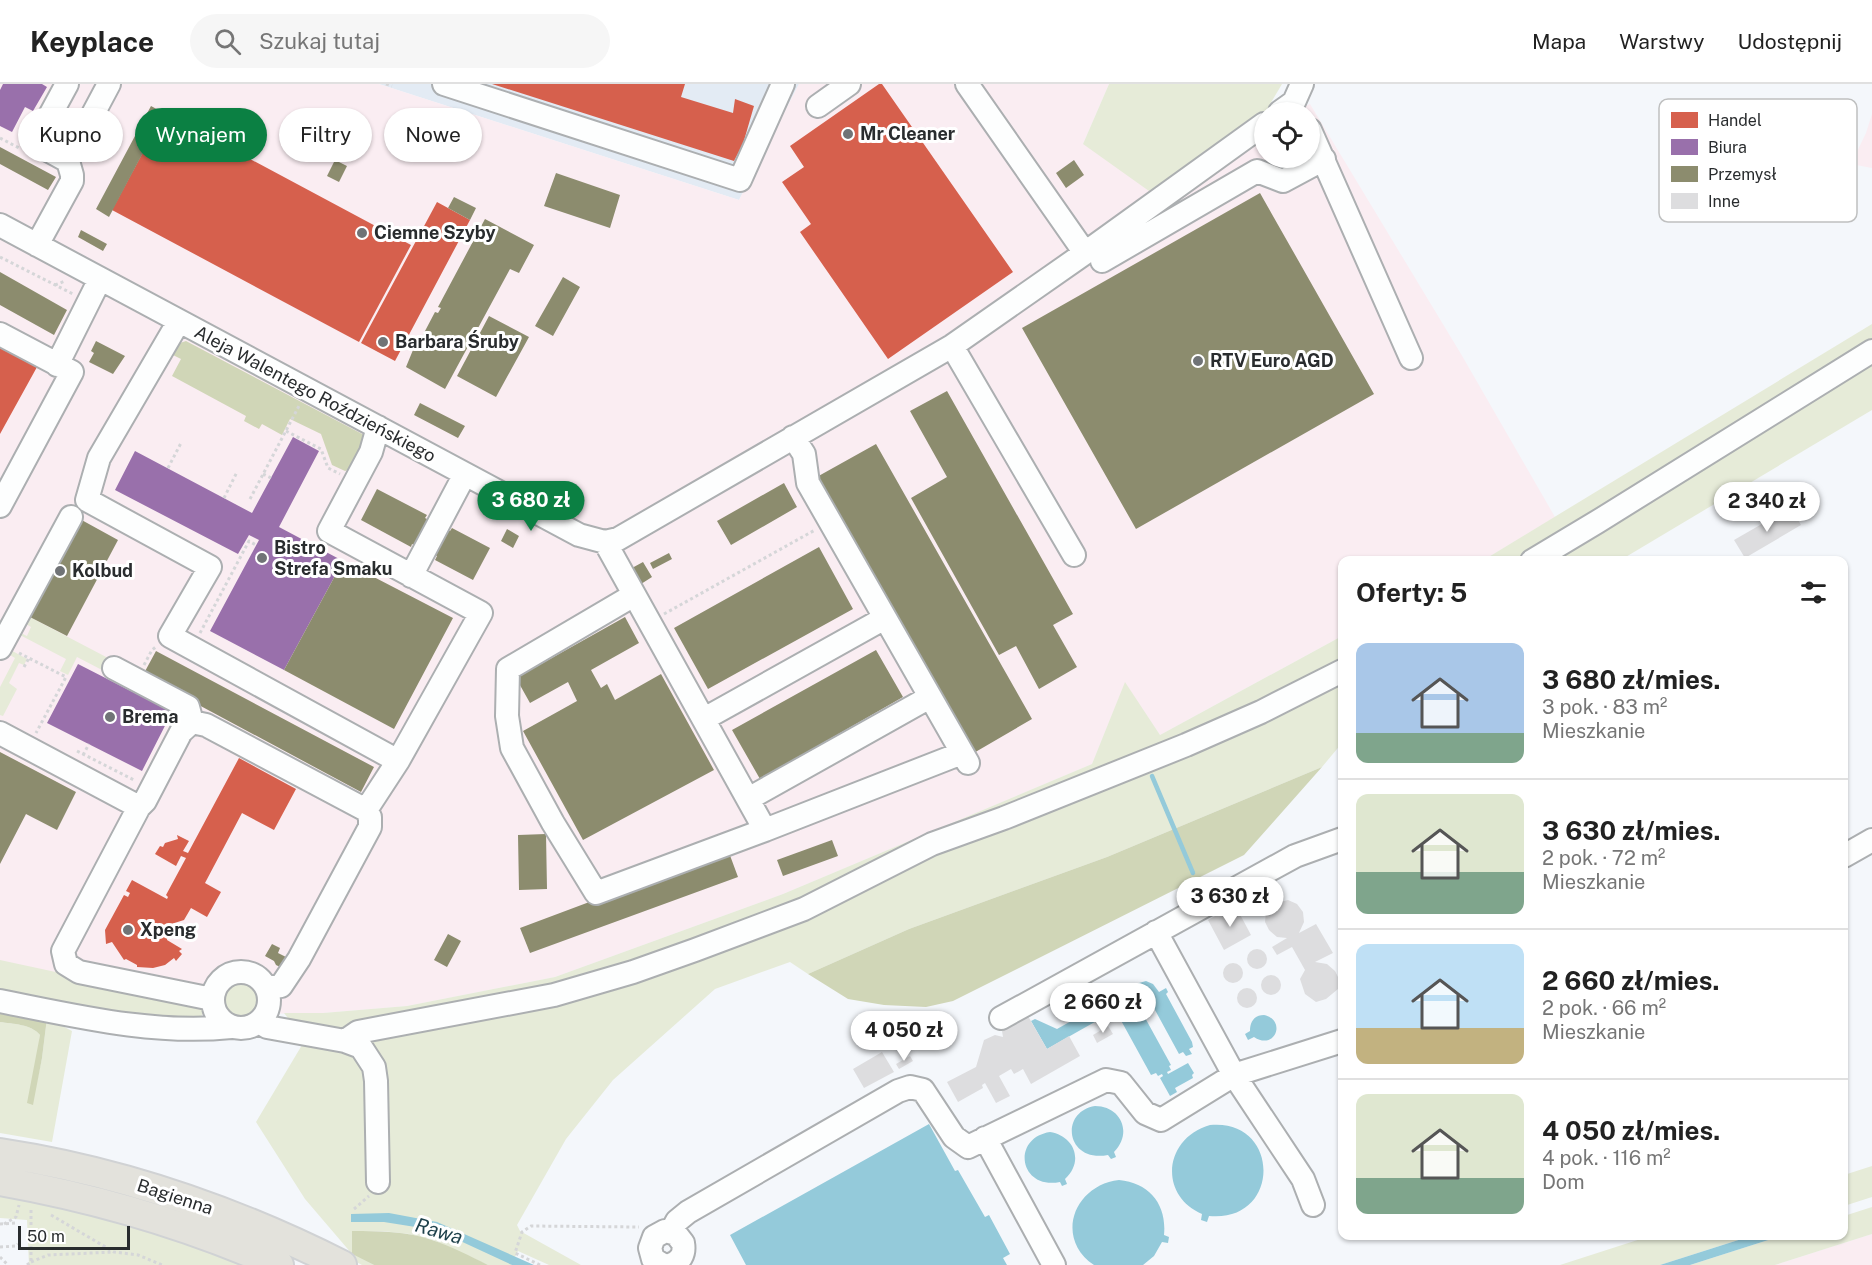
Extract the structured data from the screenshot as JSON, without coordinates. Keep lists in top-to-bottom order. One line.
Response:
{"streets":{"main road":["Bagienna"],"street":["Aleja Walentego Roździeńskiego"]},"water":["Rawa"],"places":["Mr Cleaner","Ciemne Szyby","Barbara Śruby","RTV Euro AGD","Bistro Strefa Smaku","Kolbud","Brema","Xpeng"],"legend":["Handel","Biura","Przemysł","Inne"],"scale_bar":"50 m","page":{"header":"Keyplace","search":"Szukaj tutaj","nav":["Mapa","Warstwy","Udostępnij"],"chip":["Kupno","Wynajem","Filtry","Nowe"],"price":["3 680 zł","2 340 zł","3 630 zł","2 660 zł","4 050 zł"],"heading":"Oferty: 5","list":[{"name":"3 680 zł/mies.","note":"3 pok. · 83 m² · Mieszkanie"},{"name":"3 630 zł/mies.","note":"2 pok. · 72 m² · Mieszkanie"},{"name":"2 660 zł/mies.","note":"2 pok. · 66 m² · Mieszkanie"},{"name":"4 050 zł/mies.","note":"4 pok. · 116 m² · Dom"}],"scale":"50 m"}}
